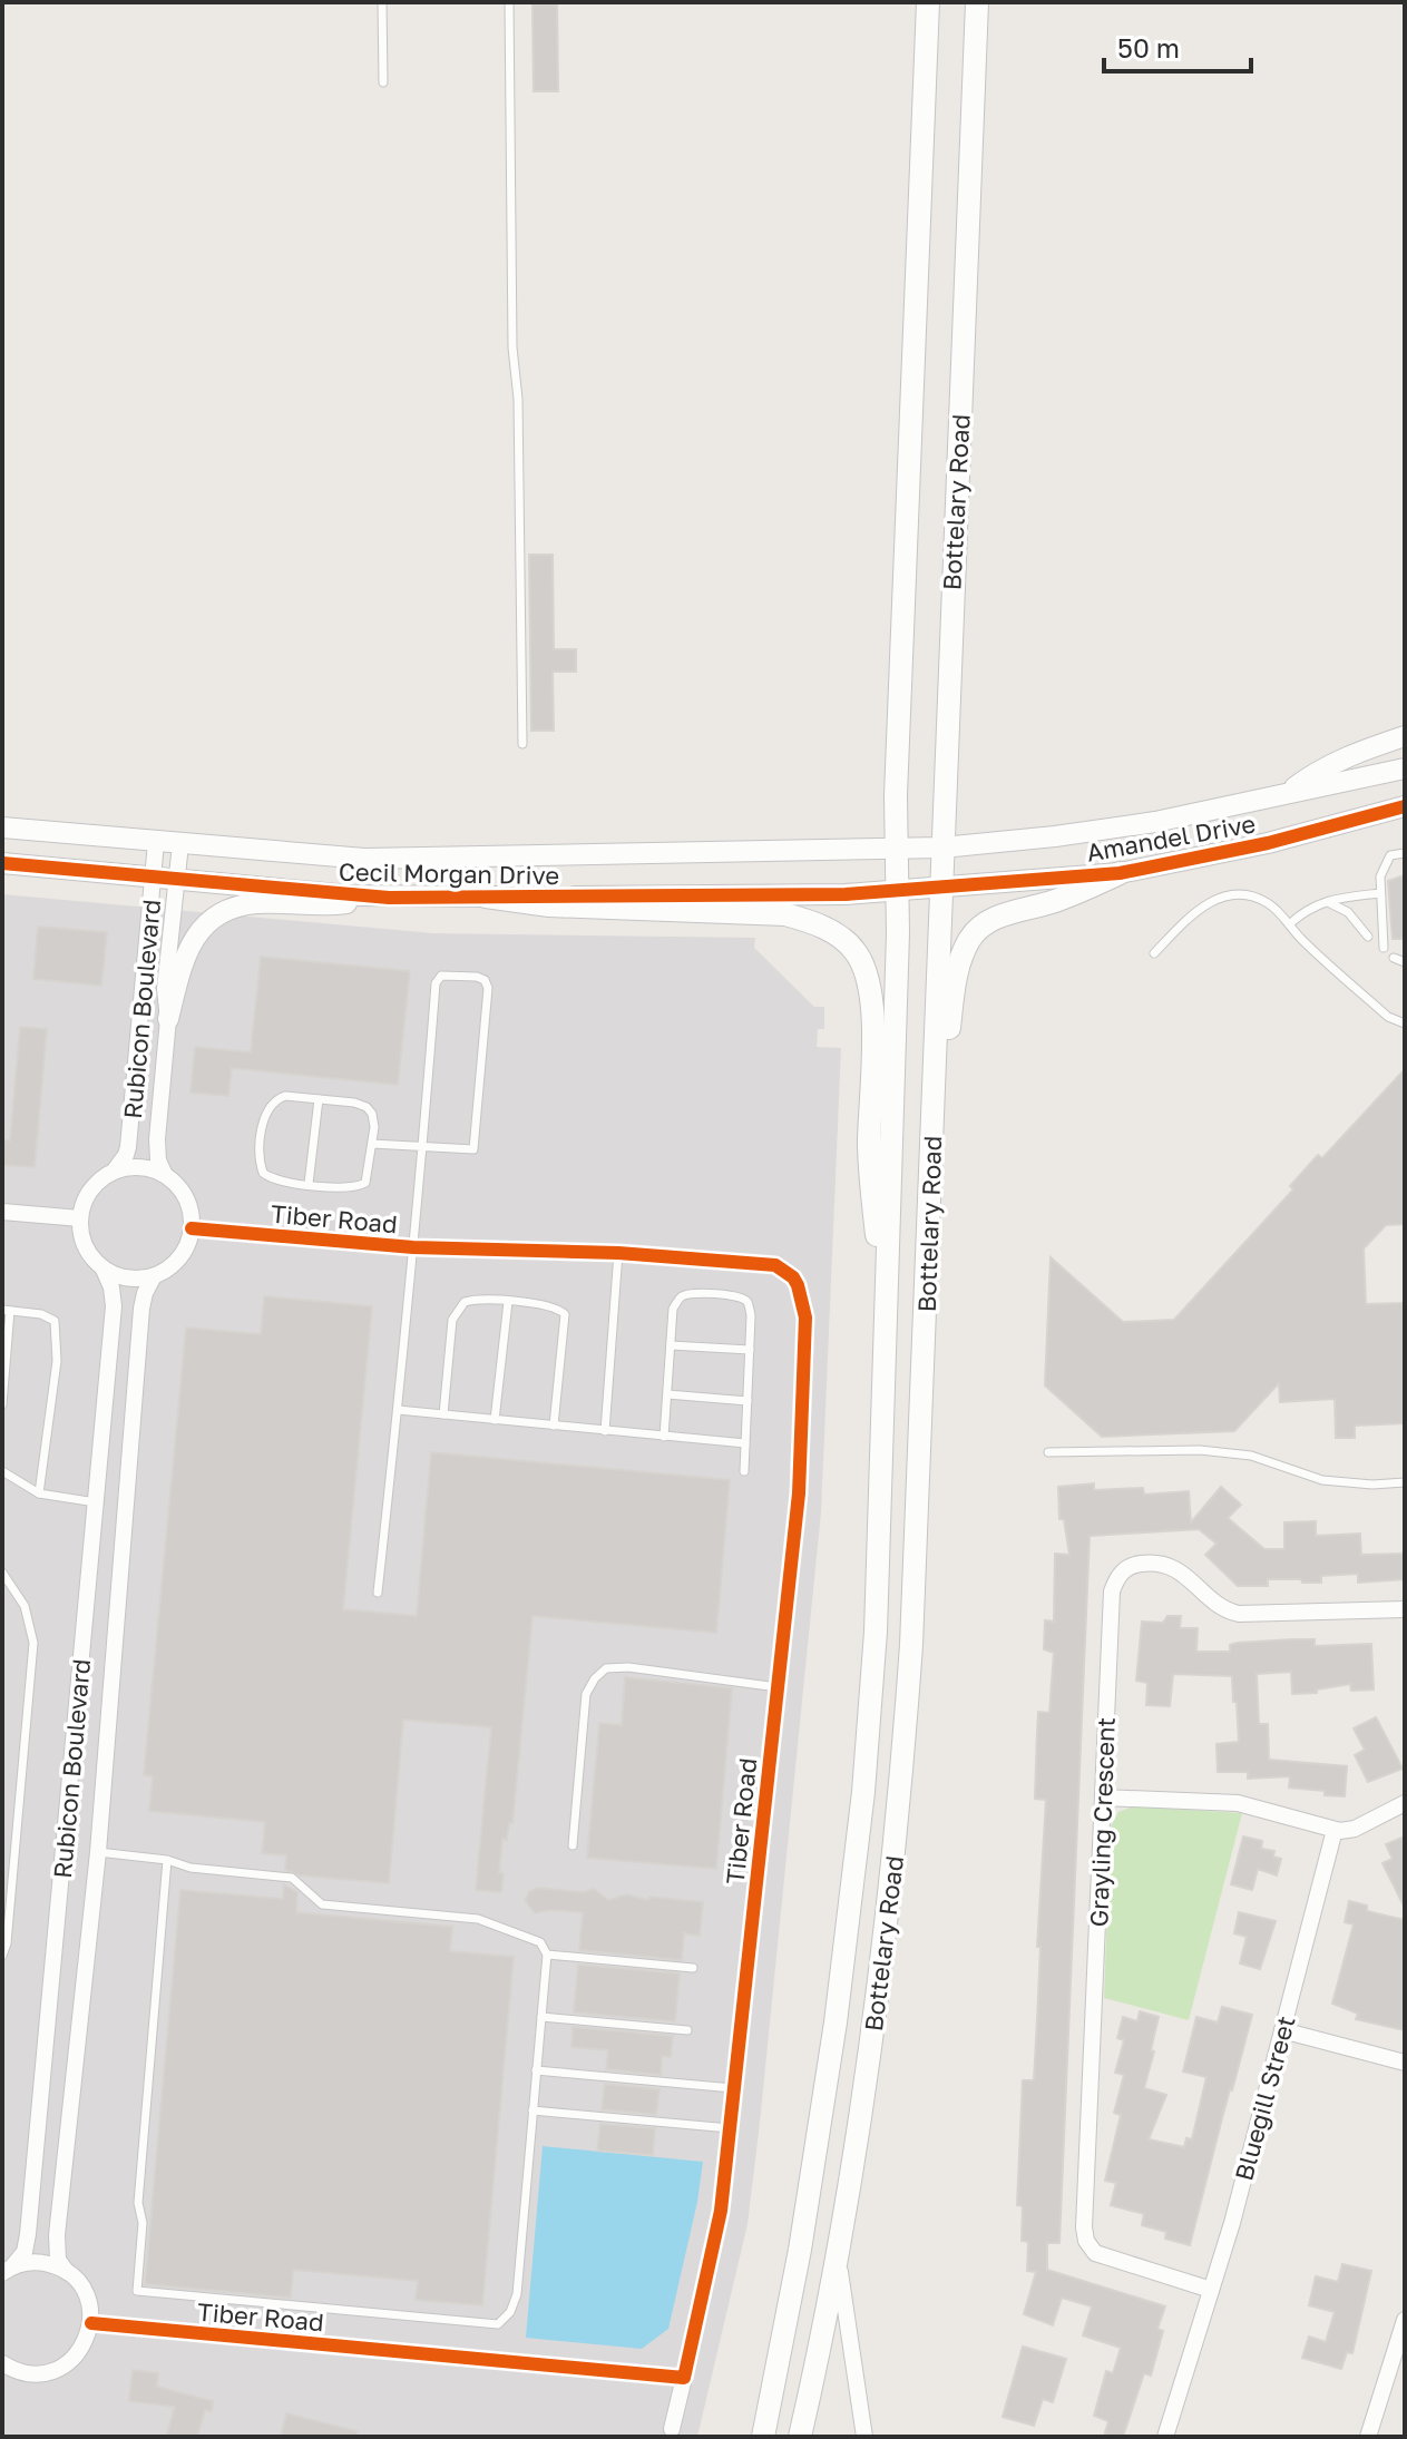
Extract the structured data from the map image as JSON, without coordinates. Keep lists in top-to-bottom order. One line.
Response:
{"streets":{"main road":["Bottelary Road"],"street":["Amandel Drive","Cecil Morgan Drive","Rubicon Boulevard","Tiber Road","Grayling Crescent","Bluegill Street"]},"crossings":[["Bottelary Road","Amandel Drive"],["Bottelary Road","Cecil Morgan Drive"],["Amandel Drive","Cecil Morgan Drive"],["Cecil Morgan Drive","Rubicon Boulevard"],["Rubicon Boulevard","Tiber Road"],["Grayling Crescent","Bluegill Street"]],"scale_bar":"50 m"}
